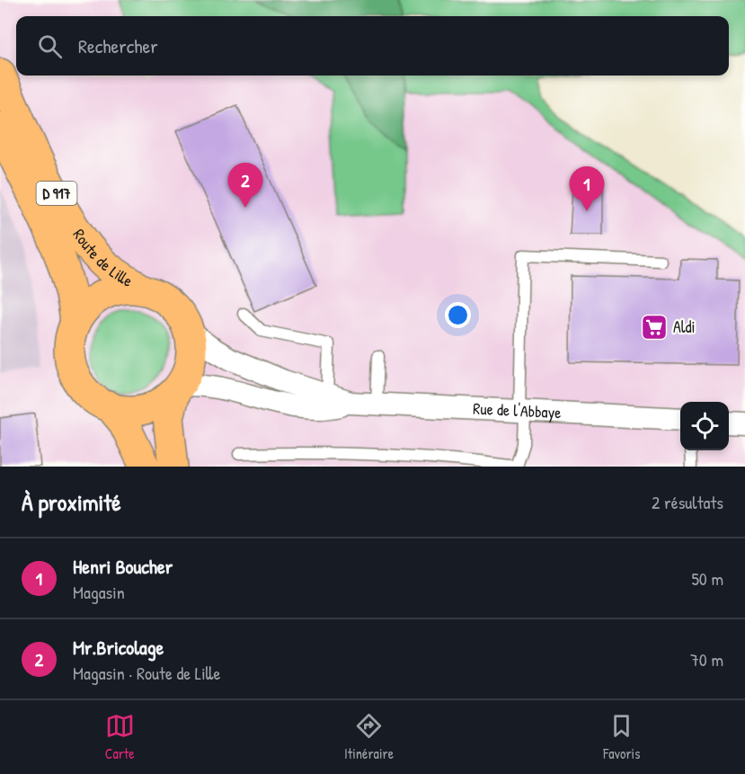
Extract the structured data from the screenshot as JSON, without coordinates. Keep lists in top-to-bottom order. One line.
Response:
{"streets":{"main road":["D 917","Route de Lille"],"street":["Rue de l'Abbaye"]},"crossings":[["Route de Lille","Rue de l'Abbaye"]],"places":{"supermarket":["Aldi"]},"page":{"search":"Rechercher","pins":["2","1"],"heading":["À proximité","2 résultats"],"list":[{"mark":"1","name":"Henri Boucher","note":"Magasin","value":"50 m"},{"mark":"2","name":"Mr.Bricolage","note":"Magasin · Route de Lille","value":"70 m"}],"nav":["Carte","Itinéraire","Favoris"]}}
